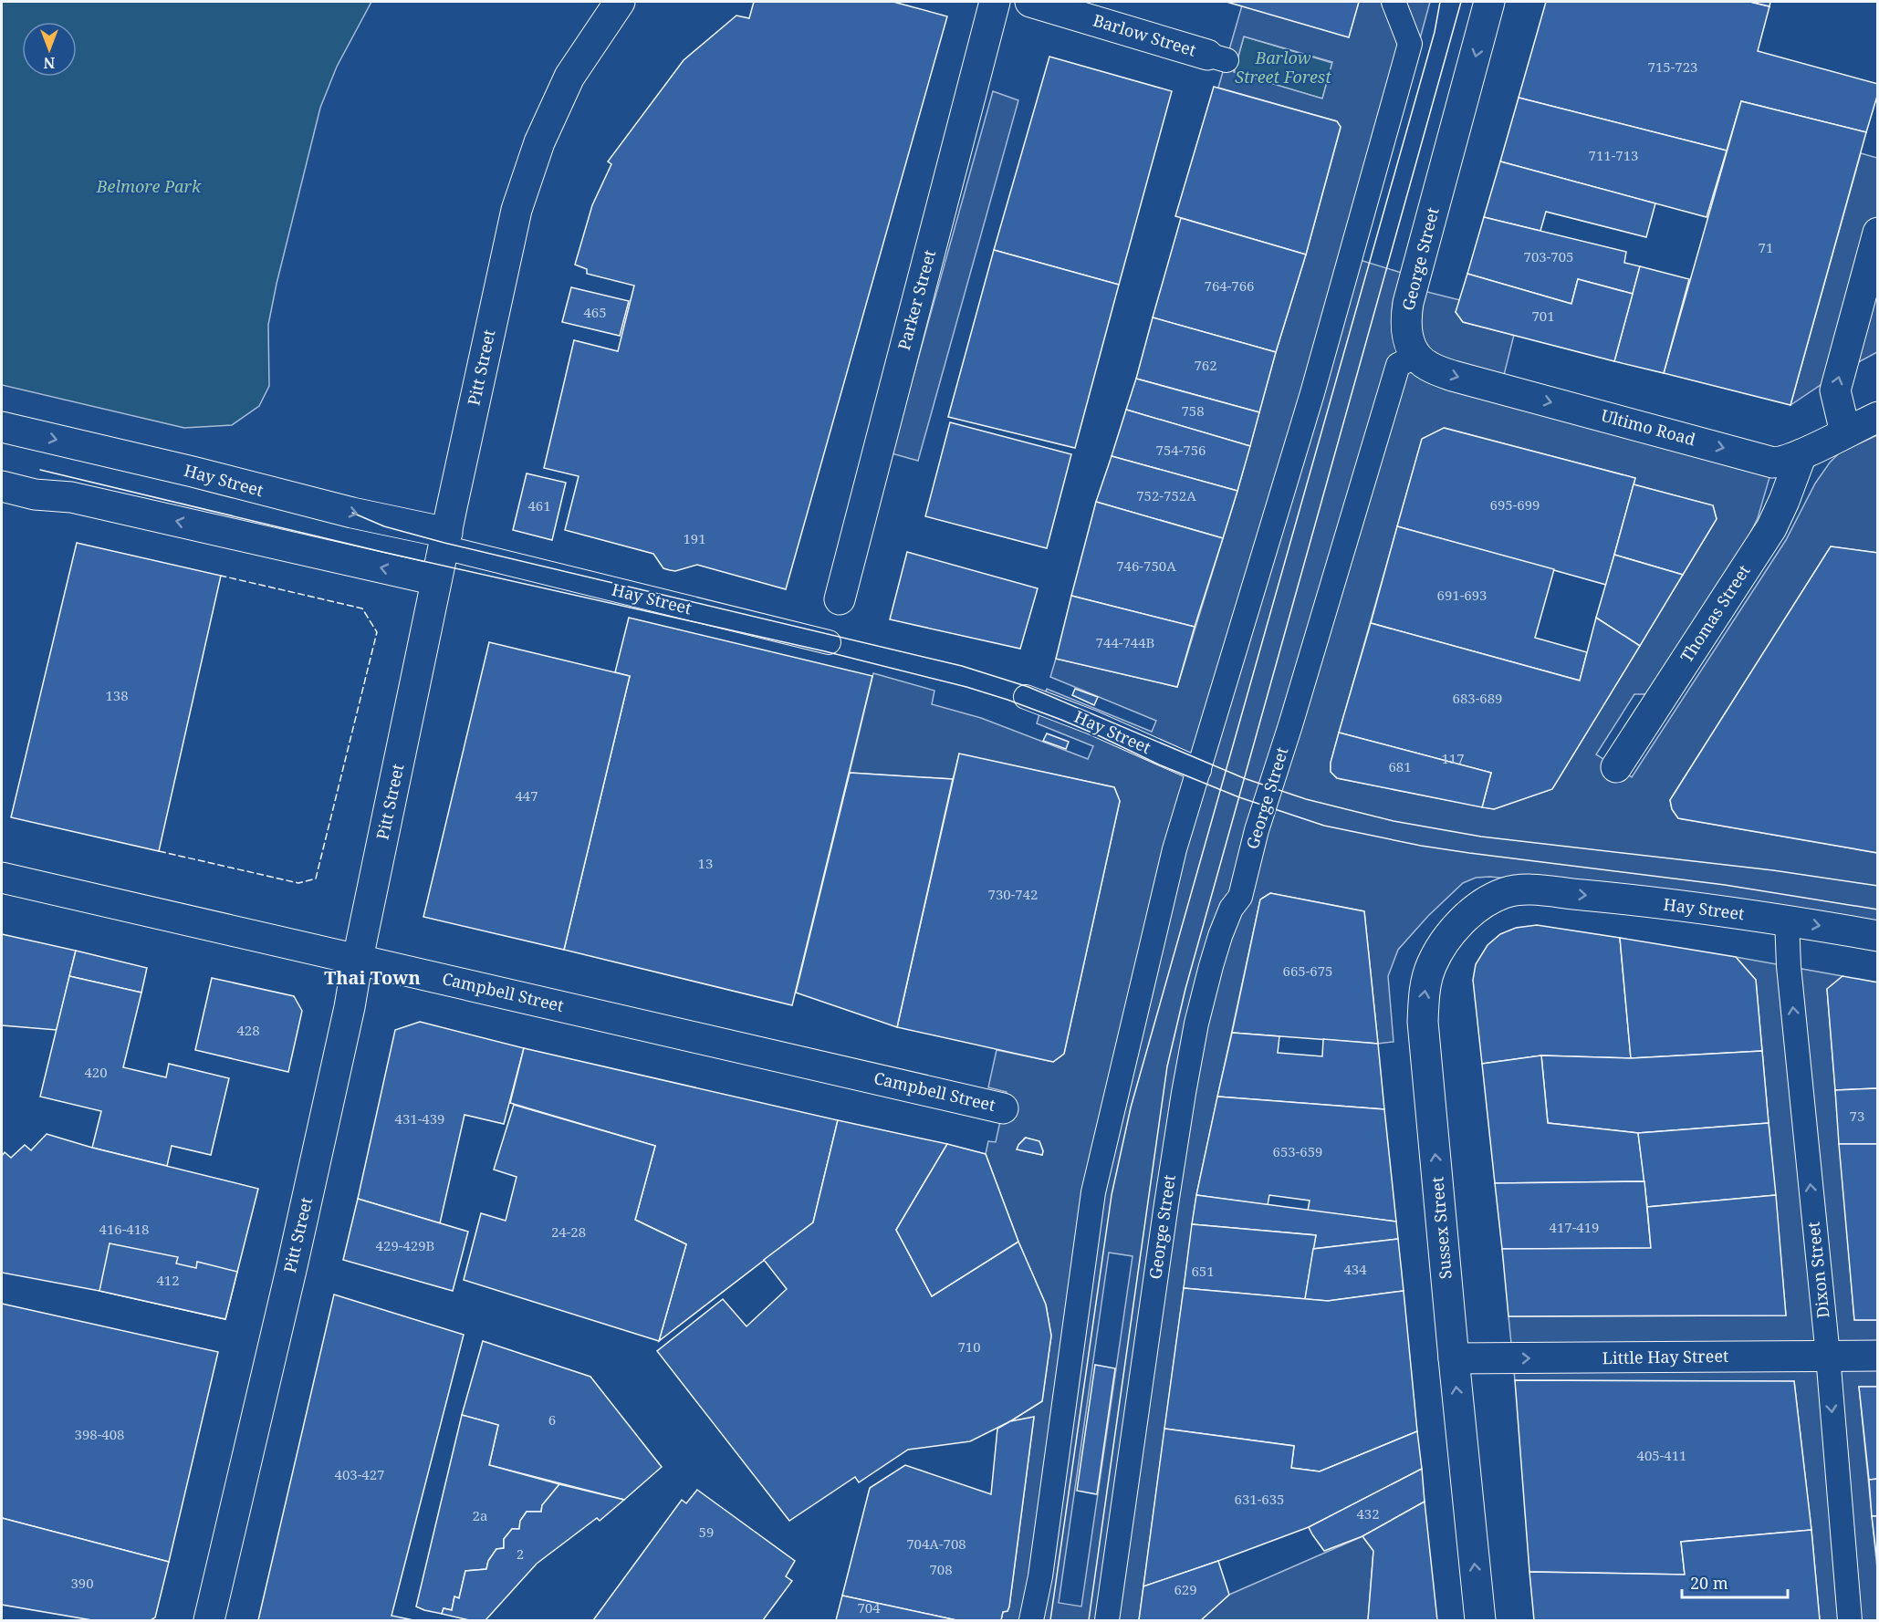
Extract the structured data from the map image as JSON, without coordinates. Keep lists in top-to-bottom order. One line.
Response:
{"streets":{"street":["Barlow Street","George Street","Parker Street","Pitt Street","Ultimo Road","Hay Street","Thomas Street","Campbell Street","Sussex Street","Dixon Street","Little Hay Street"]},"crossings":[["George Street","Ultimo Road"],["Pitt Street","Hay Street"],["Pitt Street","Campbell Street"],["Ultimo Road","Thomas Street"],["Hay Street","Sussex Street"],["Hay Street","Dixon Street"],["Sussex Street","Little Hay Street"],["Dixon Street","Little Hay Street"]],"one_way":["Ultimo Road","Sussex Street","Little Hay Street"],"districts":["Thai Town"],"parks":["Barlow Street Forest","Belmore Park"],"house_numbers":["715-723","711-713","71","703-705","764-766","465","701","762","758","754-756","752-752A","695-699","461","191","746-750A","691-693","744-744B","138","683-689","117","681","447","13","730-742","665-675","428","420","73","431-439","653-659","417-419","416-418","24-28","429-429B","434","651","412","710","6","398-408","405-411","403-427","631-635","432","2a","59","704A-708","2","708","390","629","704"],"scale_bar":"20 m","north":"bottom"}
